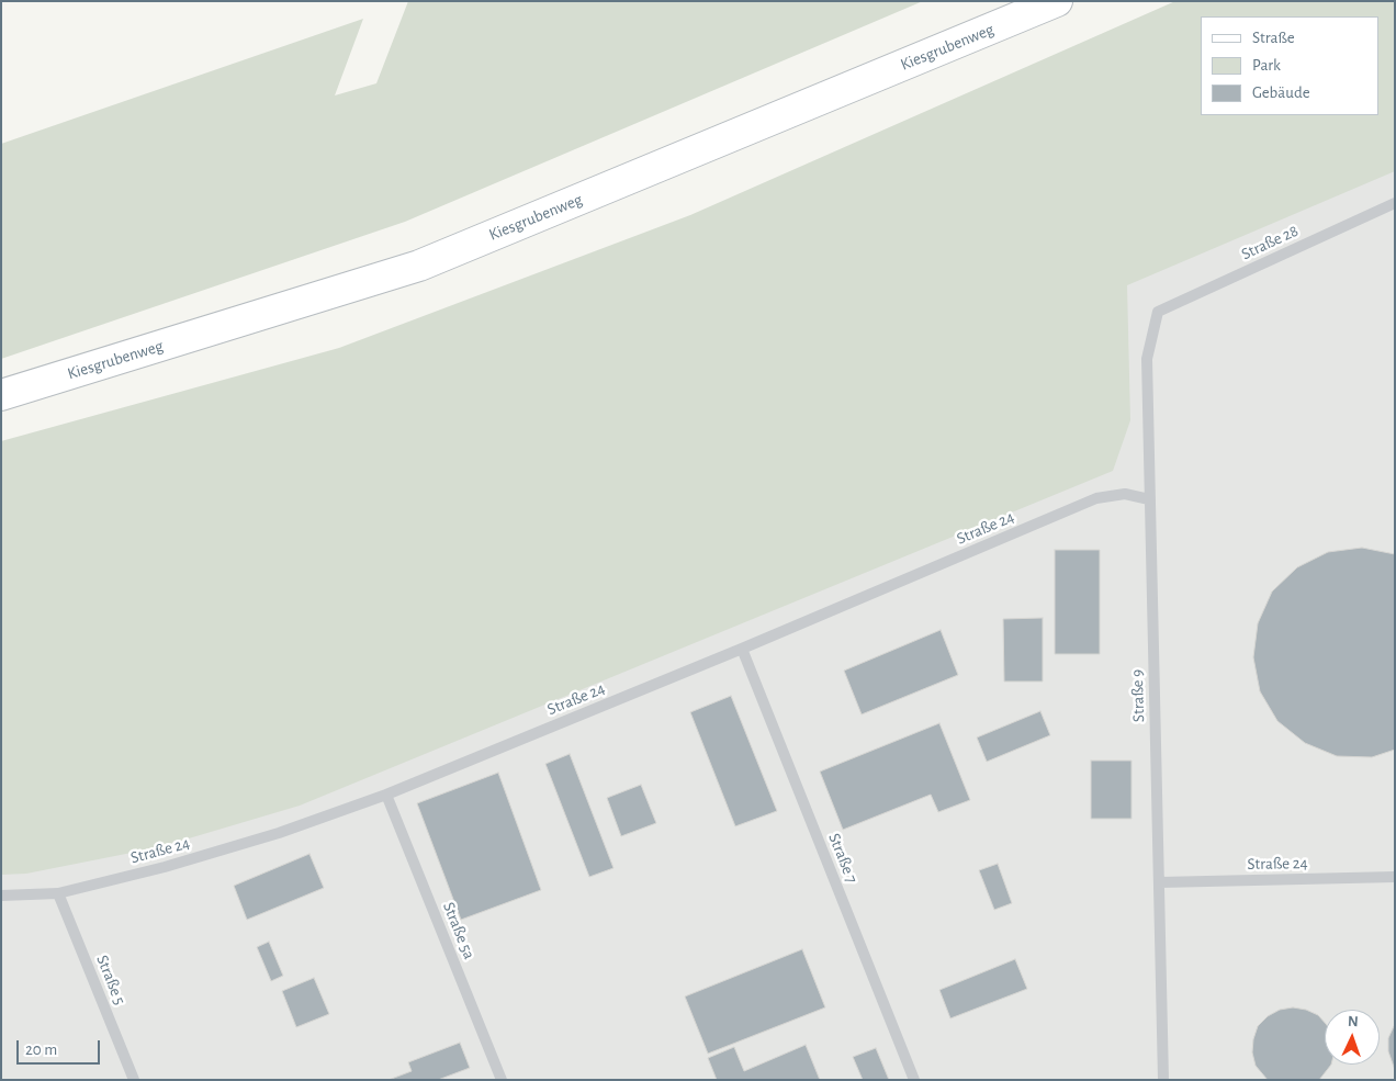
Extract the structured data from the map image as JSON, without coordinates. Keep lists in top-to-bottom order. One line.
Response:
{"streets":{"main road":["Kiesgrubenweg"],"lane":["Straße 28","Straße 24","Straße 9","Straße 7","Straße 5a","Straße 5"]},"crossings":[["Straße 28","Straße 9"],["Straße 24","Straße 9"],["Straße 24","Straße 7"],["Straße 24","Straße 5a"],["Straße 24","Straße 5"]],"legend":["Straße","Park","Gebäude"],"scale_bar":"20 m","north":"top"}
